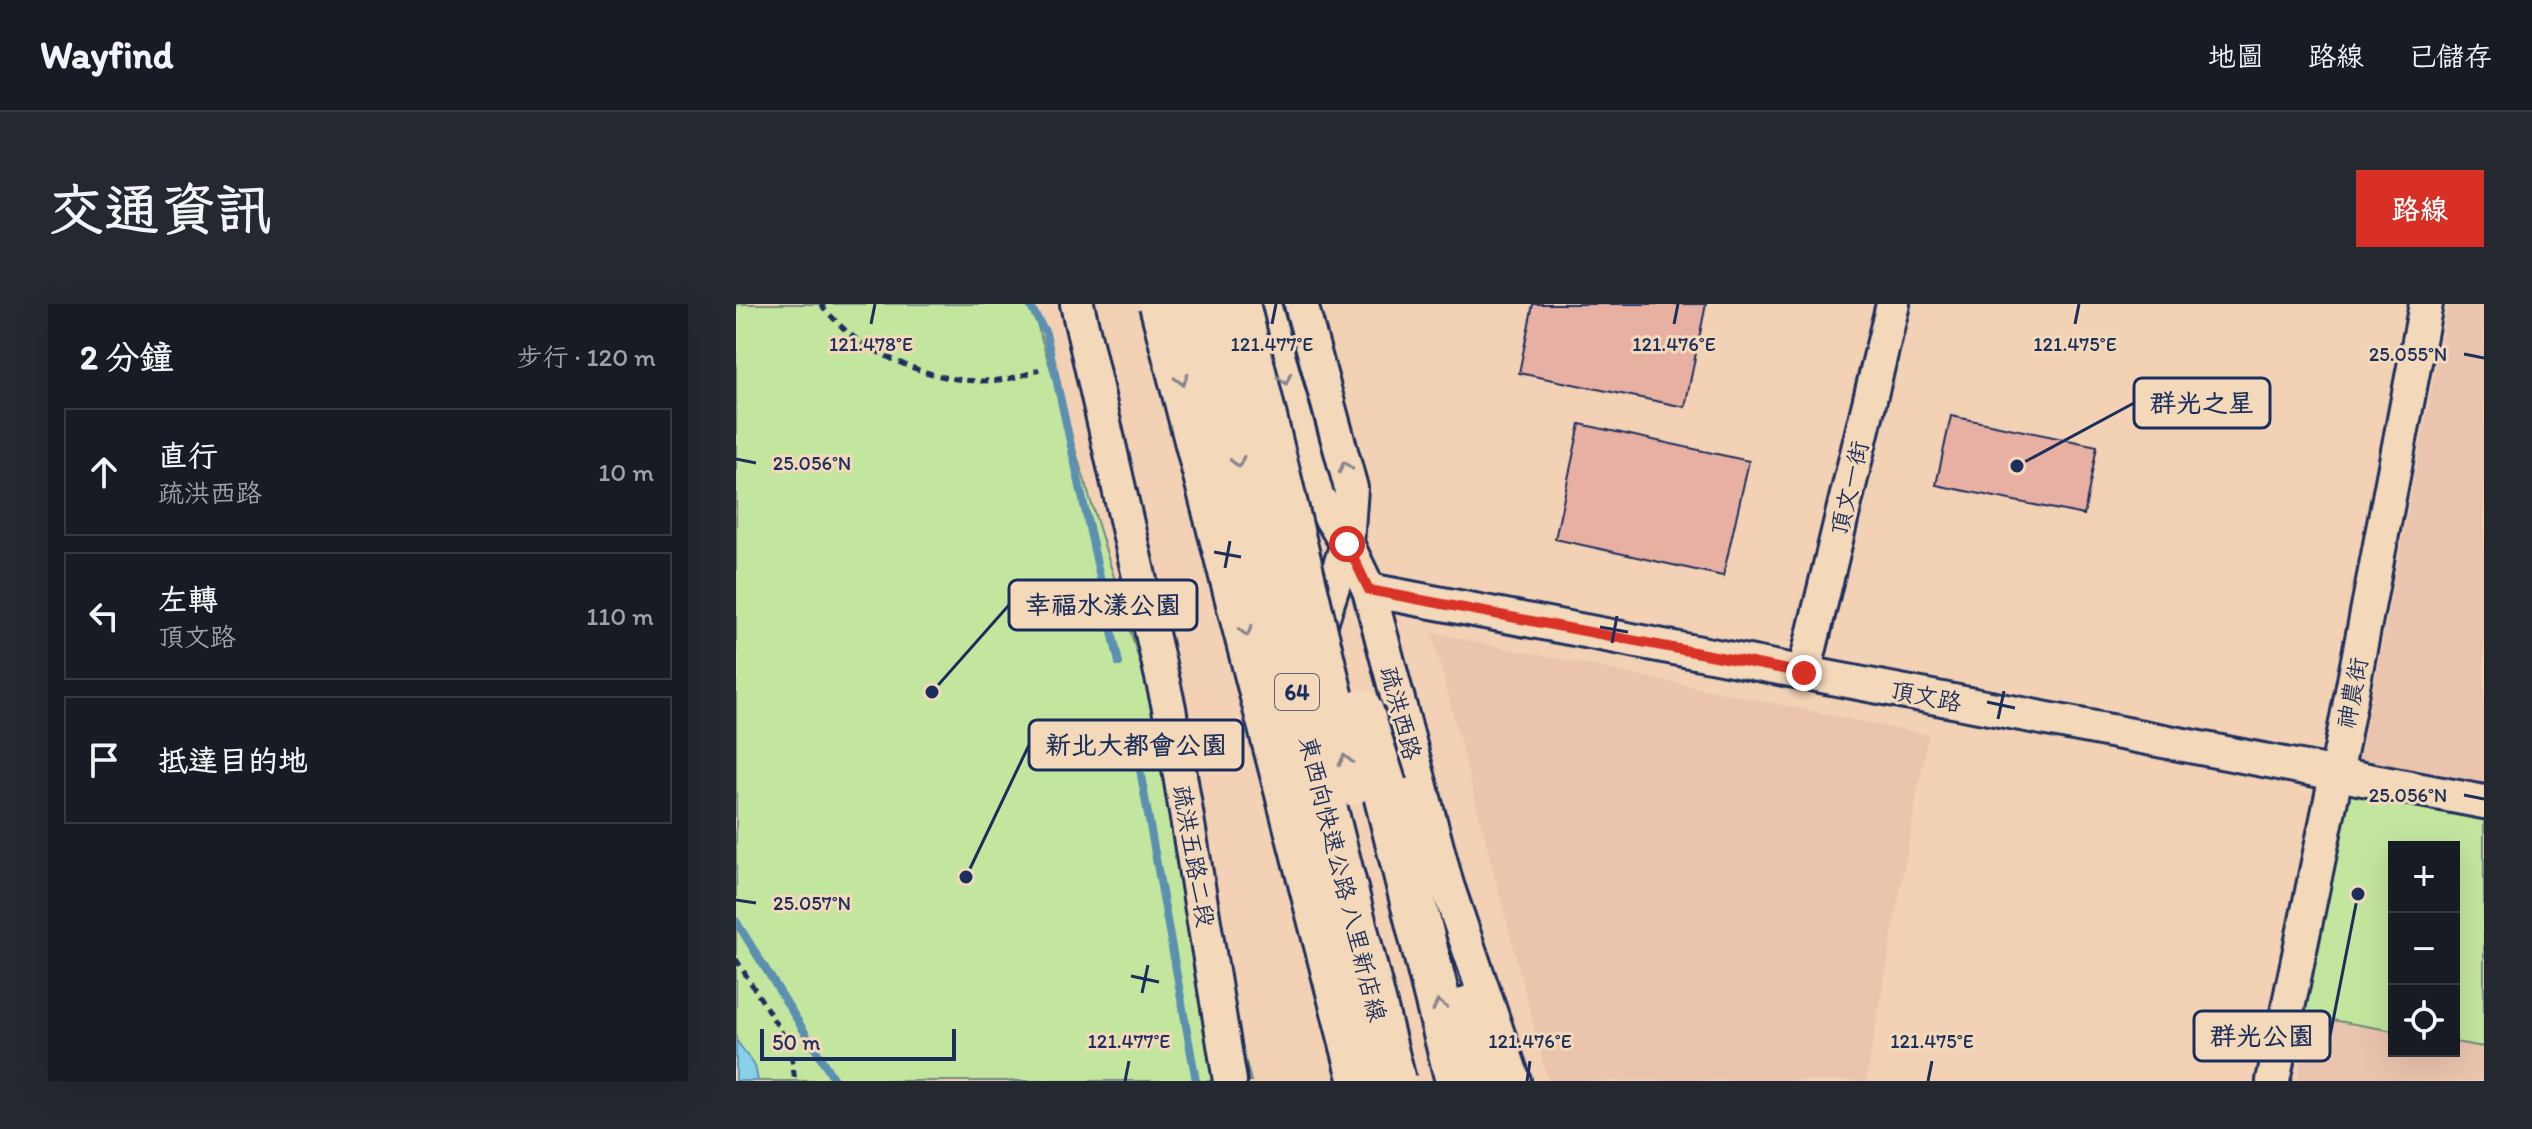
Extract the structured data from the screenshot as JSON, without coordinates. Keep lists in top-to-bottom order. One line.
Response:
{"streets":{"highway":["64","東西向快速公路 八里新店線"],"street":["頂文一街","神農街","頂文路","疏洪西路","疏洪五路二段"]},"crossings":[["頂文一街","頂文路"],["神農街","頂文路"],["頂文路","疏洪西路"]],"places":["群光之星","幸福水漾公園","新北大都會公園","群光公園"],"scale_bar":"50 m","page":{"header":"Wayfind","nav":["地圖","路線","已儲存"],"buttons":"路線","title":"交通資訊","heading":["2 分鐘","步行 · 120 m"],"list":[["直行","疏洪西路","10 m"],["左轉","頂文路","110 m"],"抵達目的地"],"map_buttons":["+","−"],"scale":"50 m"},"coordinates":["121.477°E","121.476°E","121.475°E","121.478°E","25.055°N","25.056°N","25.057°N"]}
